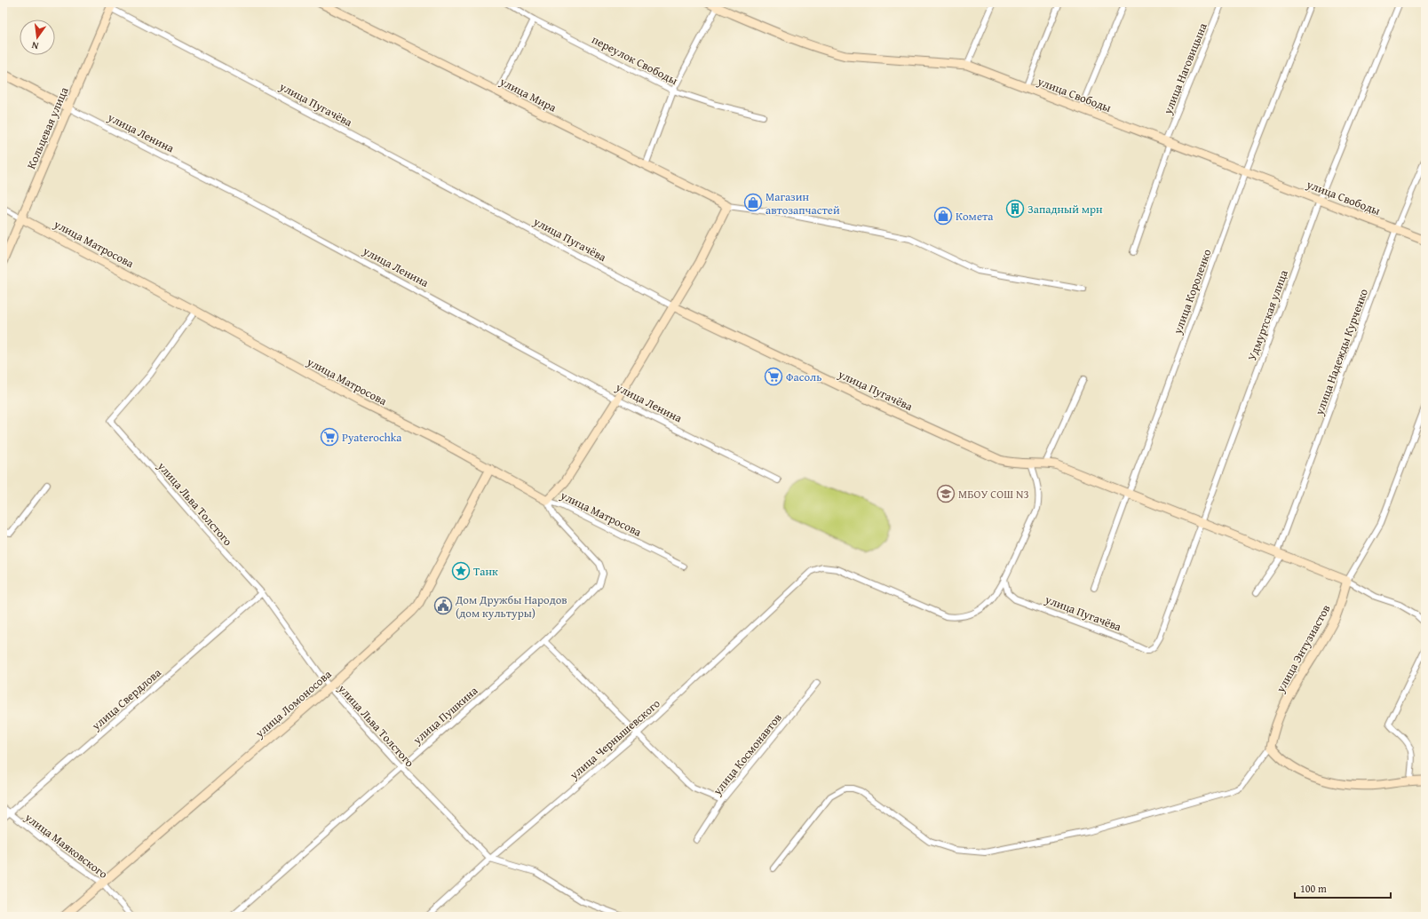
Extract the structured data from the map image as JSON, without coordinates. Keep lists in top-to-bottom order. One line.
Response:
{"streets":{"street":["переулок Свободы","улица Наговицына","улица Мира","улица Свободы","улица Пугачёва","Кольцевая улица","улица Ленина","улица Матросова","улица Короленко","Удмуртская улица","улица Надежды Курченко","улица Льва Толстого","улица Энтузиастов","улица Свердлова","улица Ломоносова","улица Пушкина","улица Чернышевского","улица Космонавтов","улица Маяковского"]},"crossings":[["улица Наговицына","улица Свободы"],["улица Свободы","улица Короленко"],["улица Свободы","Удмуртская улица"],["улица Свободы","улица Надежды Курченко"],["улица Пугачёва","Кольцевая улица"],["улица Пугачёва","улица Короленко"],["улица Пугачёва","Удмуртская улица"],["улица Пугачёва","улица Надежды Курченко"],["улица Пугачёва","улица Энтузиастов"],["улица Пугачёва","улица Чернышевского"],["Кольцевая улица","улица Ленина"],["Кольцевая улица","улица Матросова"],["улица Матросова","улица Льва Толстого"],["улица Матросова","улица Ломоносова"],["улица Матросова","улица Пушкина"],["улица Льва Толстого","улица Свердлова"],["улица Льва Толстого","улица Ломоносова"],["улица Льва Толстого","улица Пушкина"],["улица Льва Толстого","улица Чернышевского"],["улица Свердлова","улица Маяковского"],["улица Ломоносова","улица Маяковского"]],"places":{"shop":["Магазин автозапчастей","Комета"],"building":["Западный мрн"],"supermarket":["Фасоль","Pyaterochka"],"school or university":["МБОУ СОШ N3"],"place":["Танк"],"public building":["Дом Дружбы Народов (дом культуры)"]},"scale_bar":"100 m","north":"bottom"}
